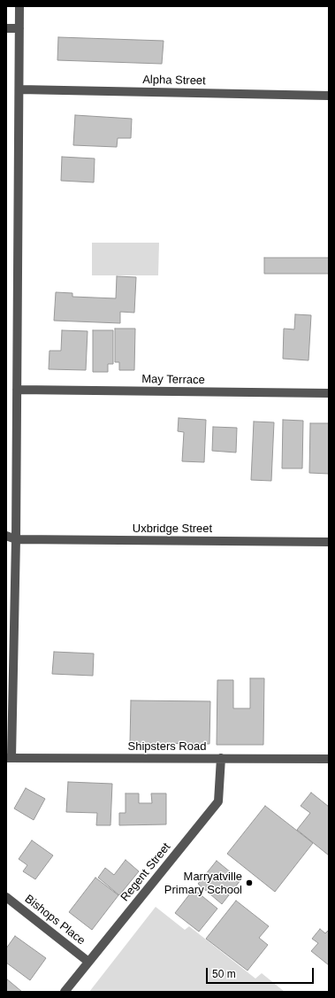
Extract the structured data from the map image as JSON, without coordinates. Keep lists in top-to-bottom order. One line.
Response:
{"streets":{"street":["Alpha Street","May Terrace","Uxbridge Street","Shipsters Road","Regent Street","Bishops Place"]},"crossings":[["Shipsters Road","Regent Street"],["Regent Street","Bishops Place"]],"places":["Marryatville Primary School"],"scale_bar":"50 m"}
